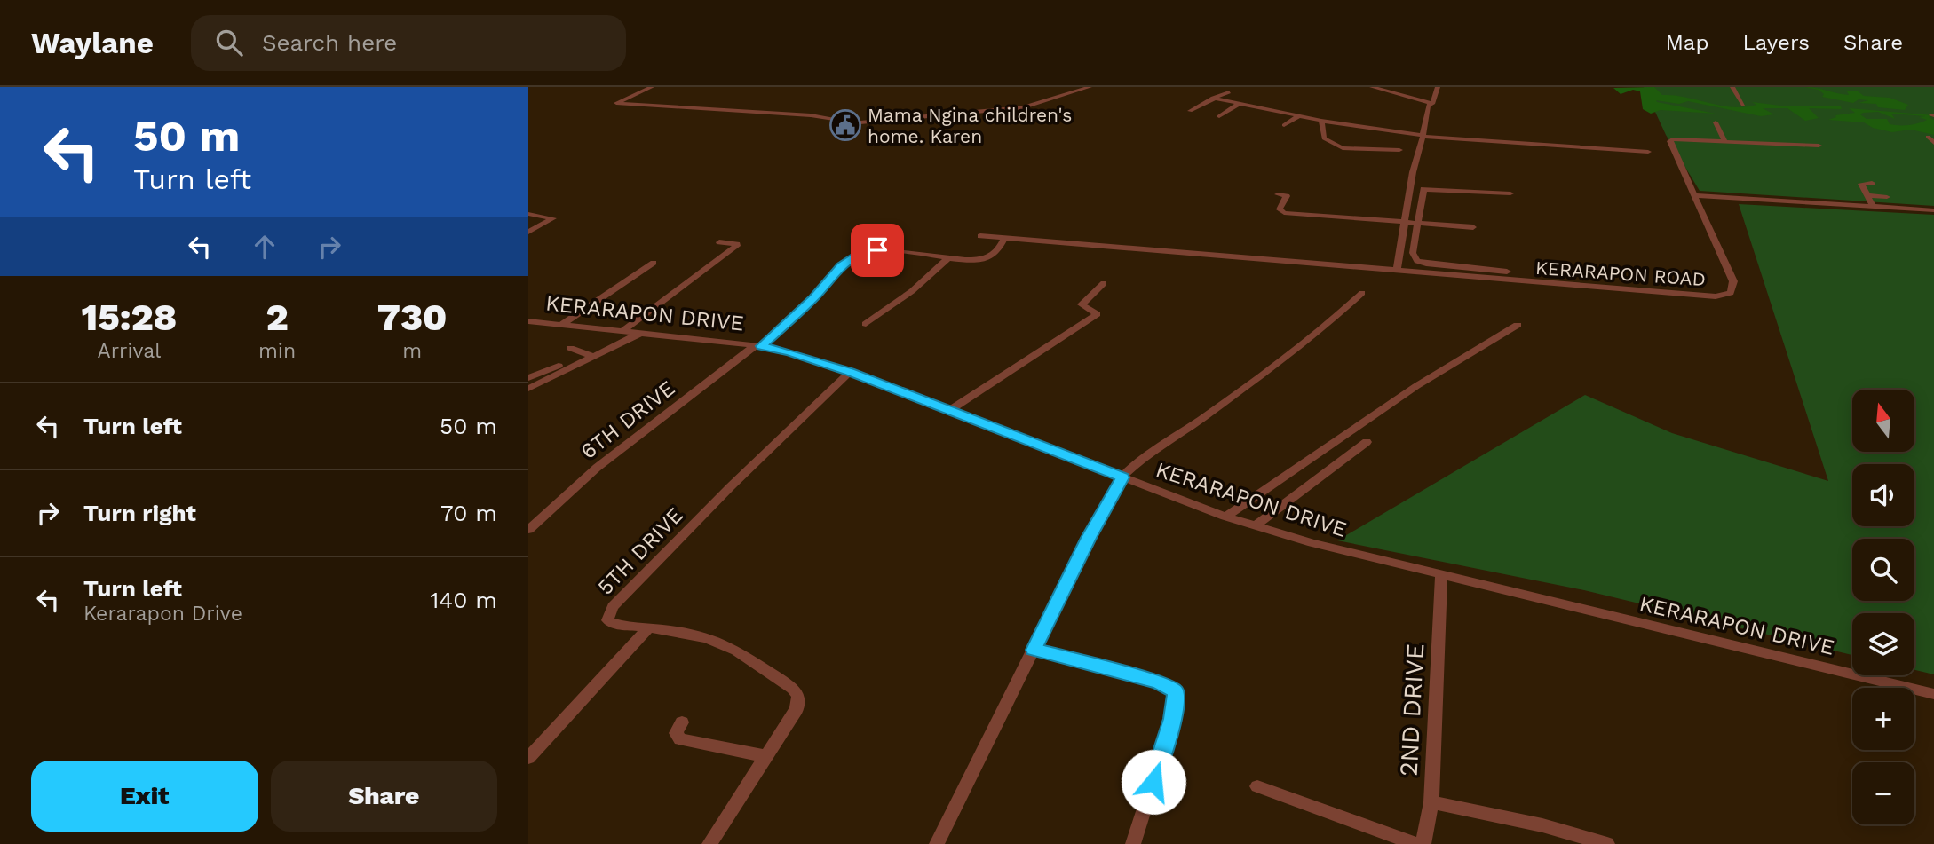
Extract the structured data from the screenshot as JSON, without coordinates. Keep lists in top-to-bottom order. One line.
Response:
{"streets":{"street":["KERARAPON ROAD","KERARAPON DRIVE","6TH DRIVE","5TH DRIVE","2ND DRIVE"]},"crossings":[["KERARAPON DRIVE","6TH DRIVE"],["KERARAPON DRIVE","5TH DRIVE"],["KERARAPON DRIVE","2ND DRIVE"]],"places":{"public building":["Mama Ngina children's home. Karen"]},"north":"top","page":{"header":"Waylane","search":"Search here","nav":["Map","Layers","Share"],"turn":["50 m","Turn left"],"eta":["15:28","Arrival","2","min","730","m"],"list":[{"name":"Turn left","value":"50 m"},{"name":"Turn right","value":"70 m"},{"name":"Turn left","note":"Kerarapon Drive","value":"140 m"}],"map_buttons":["+","−"],"buttons":["Exit","Share"]}}
